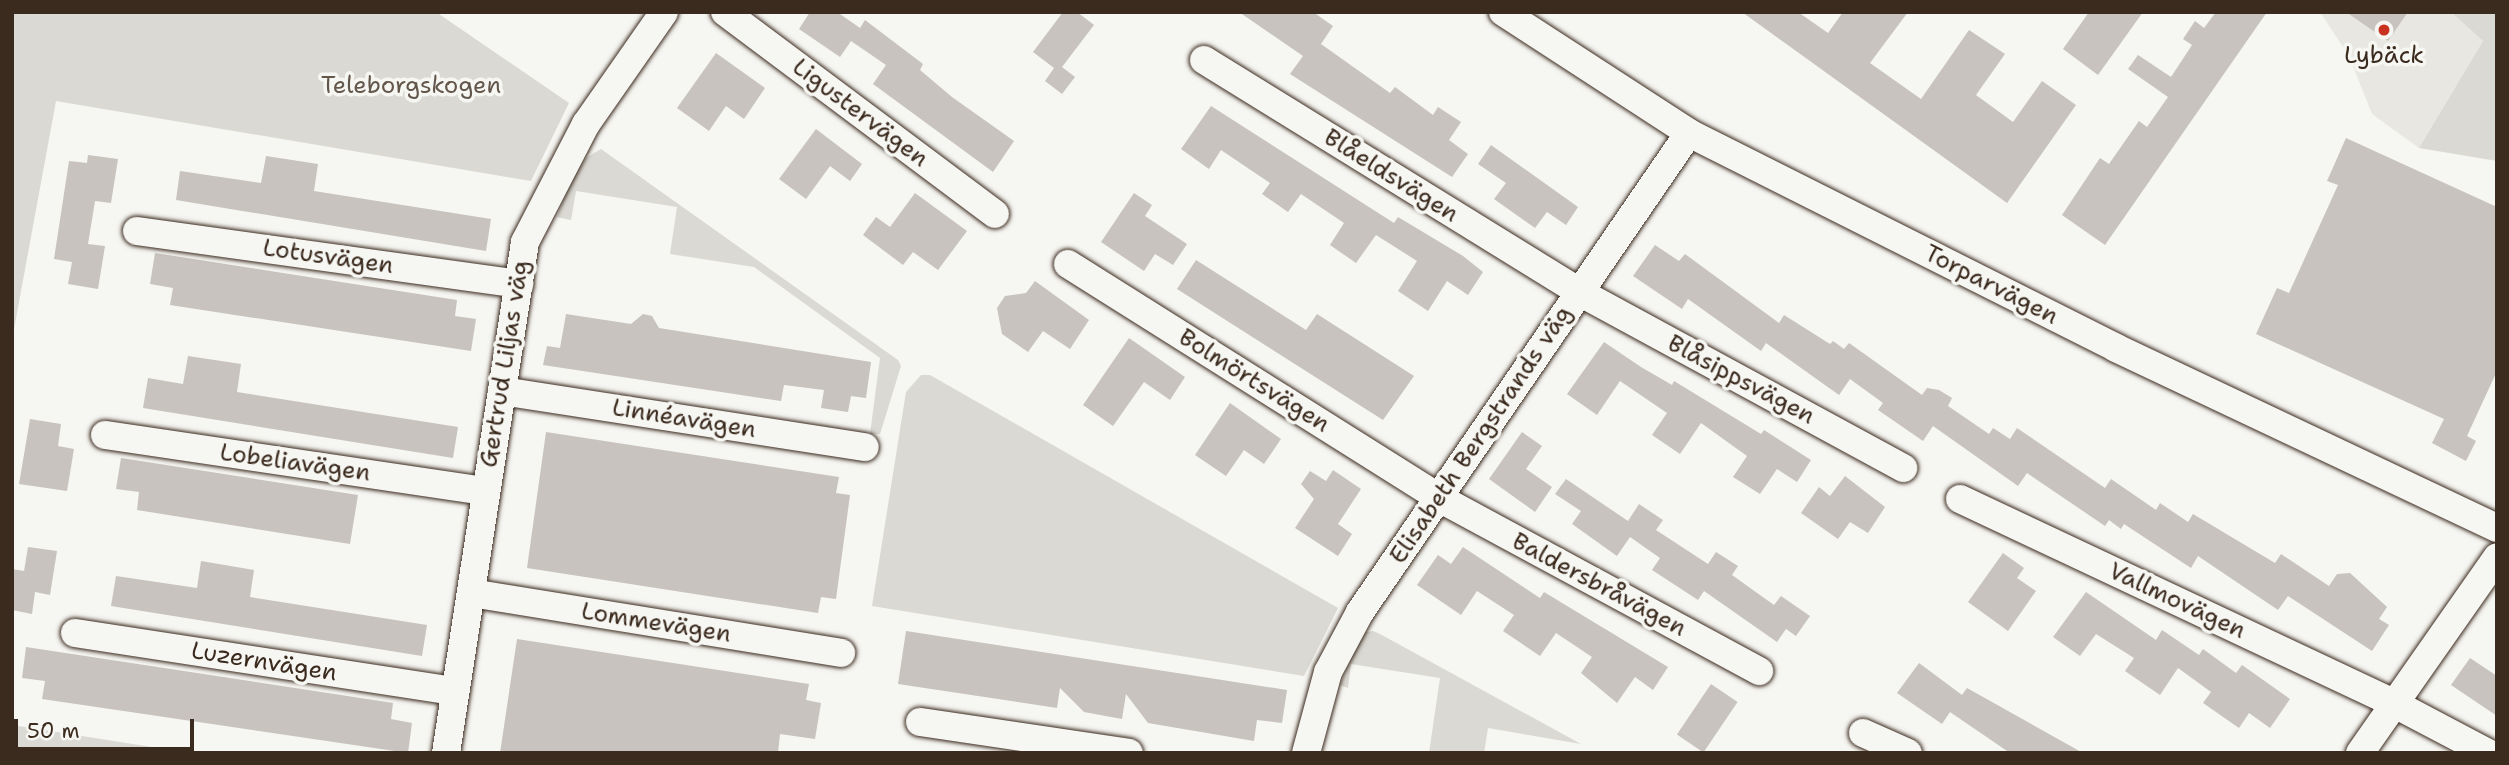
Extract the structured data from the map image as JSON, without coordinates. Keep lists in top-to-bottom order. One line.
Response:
{"streets":{"street":["Ligustervägen","Blåeldsvägen","Lotusvägen","Torparvägen","Gertrud Liljas väg","Blåsippsvägen","Bolmörtsvägen","Linnéavägen","Elisabeth Bergstrands väg","Lobeliavägen","Baldersbråvägen","Vallmovägen","Lommevägen","Luzernvägen"]},"crossings":[["Blåeldsvägen","Blåsippsvägen"],["Blåeldsvägen","Elisabeth Bergstrands väg"],["Lotusvägen","Gertrud Liljas väg"],["Torparvägen","Elisabeth Bergstrands väg"],["Gertrud Liljas väg","Linnéavägen"],["Gertrud Liljas väg","Lobeliavägen"],["Gertrud Liljas väg","Lommevägen"],["Gertrud Liljas väg","Luzernvägen"],["Blåsippsvägen","Elisabeth Bergstrands väg"],["Bolmörtsvägen","Elisabeth Bergstrands väg"],["Bolmörtsvägen","Baldersbråvägen"],["Elisabeth Bergstrands väg","Baldersbråvägen"]],"parks":["Teleborgskogen"],"places":["Lybäck"],"scale_bar":"50 m"}
